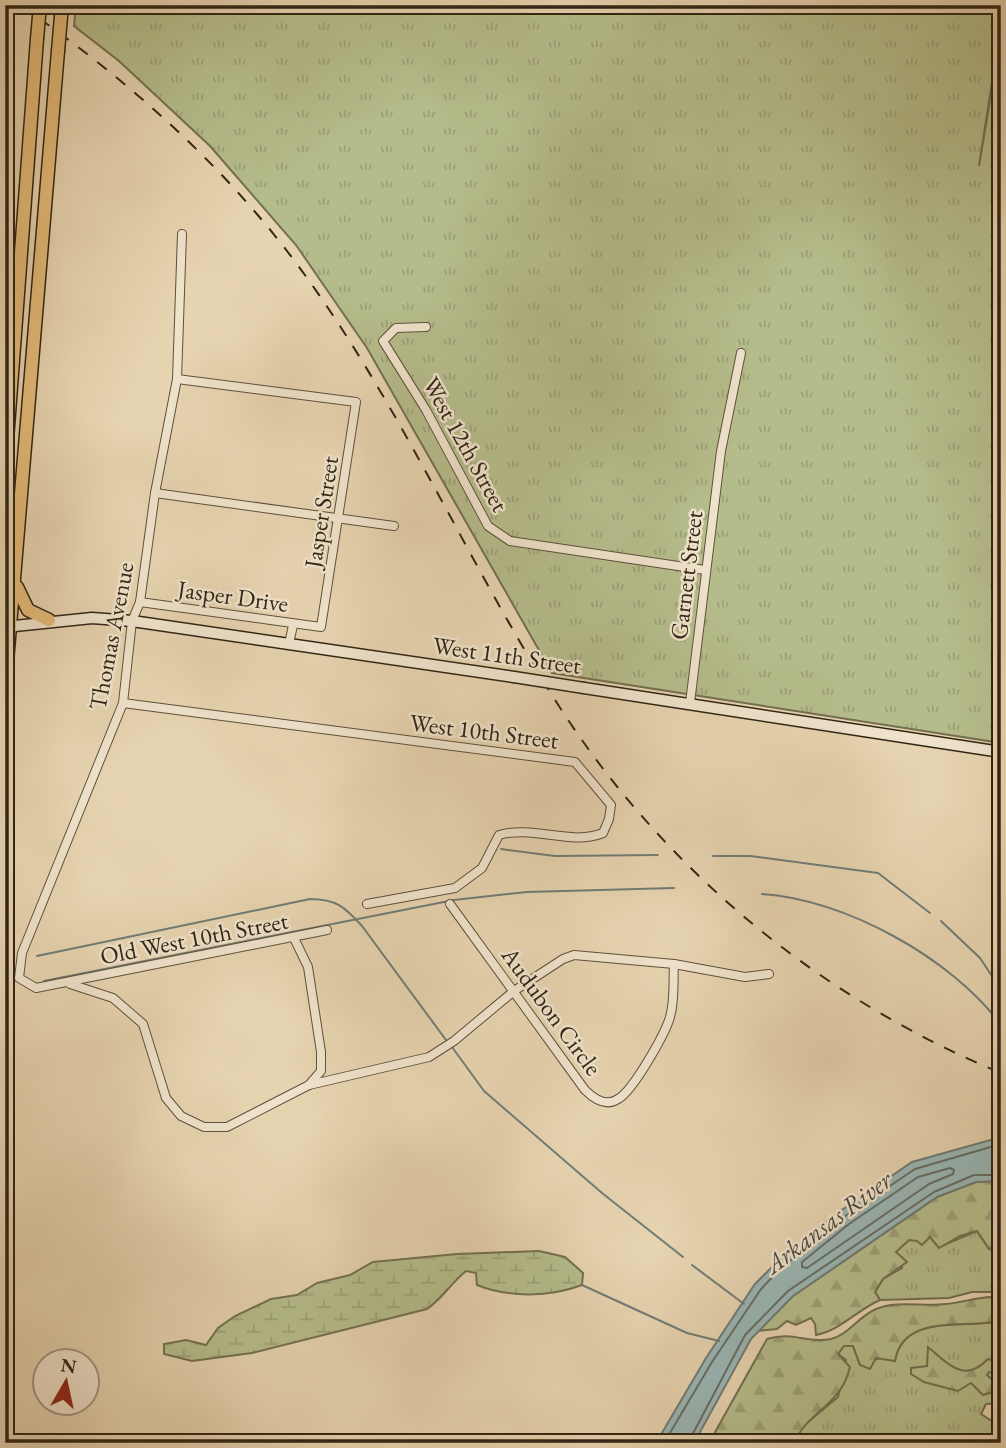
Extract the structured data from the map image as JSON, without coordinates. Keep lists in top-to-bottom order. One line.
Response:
{"streets":{"street":["West 12th Street","Jasper Street","Garnett Street","Jasper Drive","Thomas Avenue","West 11th Street","West 10th Street","Old West 10th Street","Audubon Circle"]},"crossings":[["West 12th Street","Garnett Street"],["Jasper Street","Jasper Drive"],["Jasper Street","Thomas Avenue"],["Garnett Street","West 11th Street"],["Jasper Drive","Thomas Avenue"],["Thomas Avenue","West 11th Street"],["Thomas Avenue","West 10th Street"],["Thomas Avenue","Old West 10th Street"]],"water":["Arkansas River"],"north":"top"}
